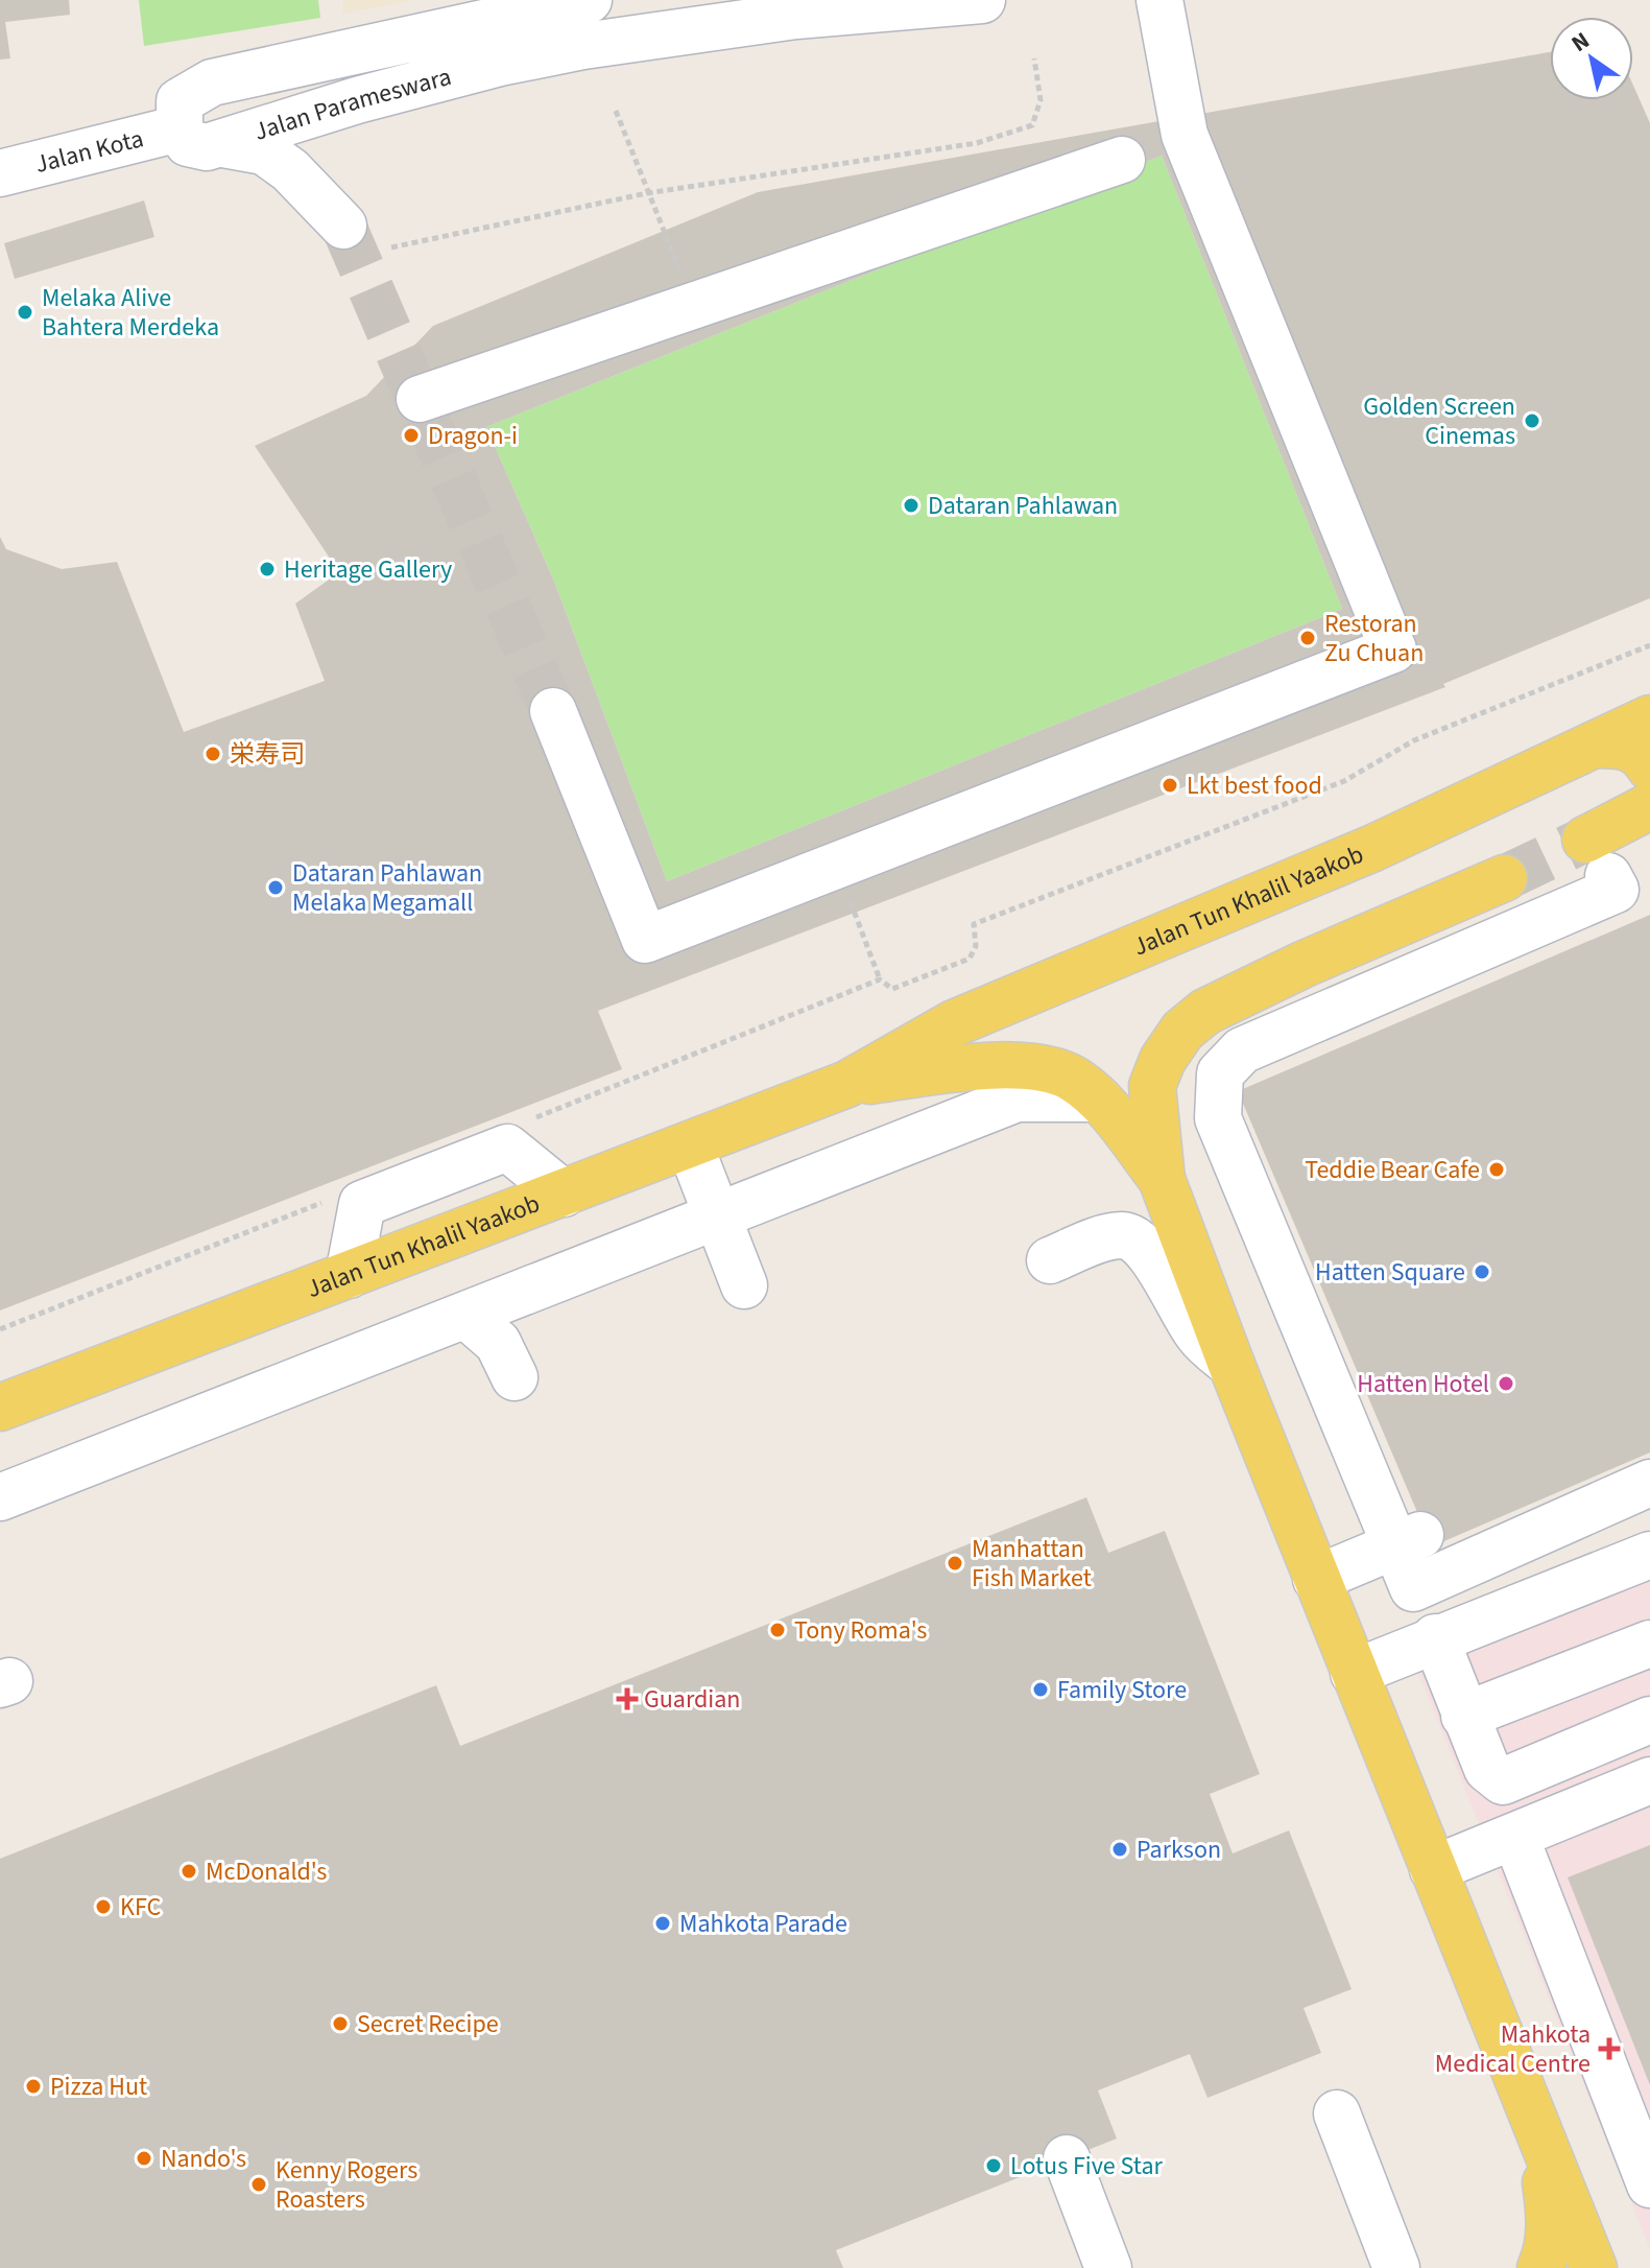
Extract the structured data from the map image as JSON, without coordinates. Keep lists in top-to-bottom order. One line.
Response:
{"streets":{"main road":["Jalan Tun Khalil Yaakob"],"street":["Jalan Parameswara","Jalan Kota"]},"crossings":[["Jalan Parameswara","Jalan Kota"]],"places":{"other":["Melaka Alive Bahtera Merdeka","Golden Screen Cinemas","Dragon-i","Dataran Pahlawan","Heritage Gallery","Restoran Zu Chuan","栄寿司","Lkt best food","Dataran Pahlawan Melaka Megamall","Teddie Bear Cafe","Hatten Square","Hatten Hotel","Manhattan Fish Market","Tony Roma's","Family Store","Parkson","McDonald's","KFC","Mahkota Parade","Secret Recipe","Pizza Hut","Nando's","Lotus Five Star","Kenny Rogers Roasters"],"health":["Guardian","Mahkota Medical Centre"]},"north":"top left"}
